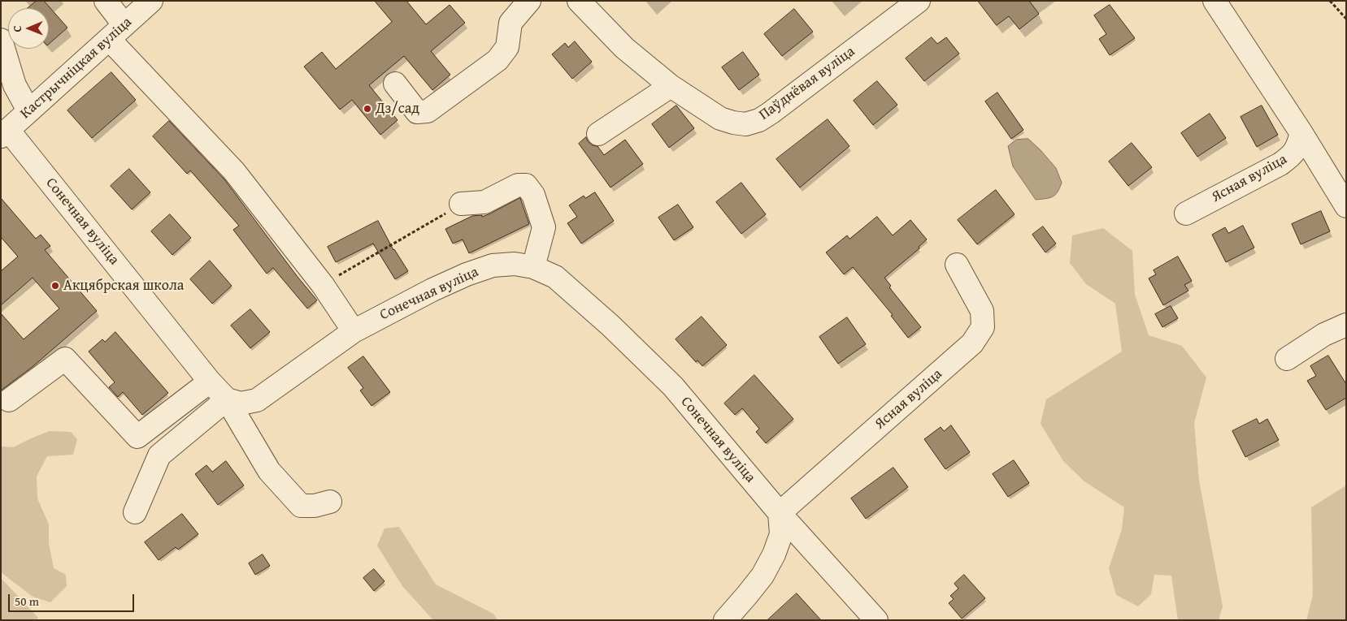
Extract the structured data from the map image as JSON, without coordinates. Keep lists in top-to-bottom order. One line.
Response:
{"streets":{"street":["Кастрычніцкая вуліца","Паўднёвая вуліца","Ясная вуліца","Сонечная вуліца"]},"crossings":[["Кастрычніцкая вуліца","Сонечная вуліца"],["Ясная вуліца","Сонечная вуліца"]],"places":["Дз/сад","Акцябрская школа"],"scale_bar":"50 m","north":"left"}
